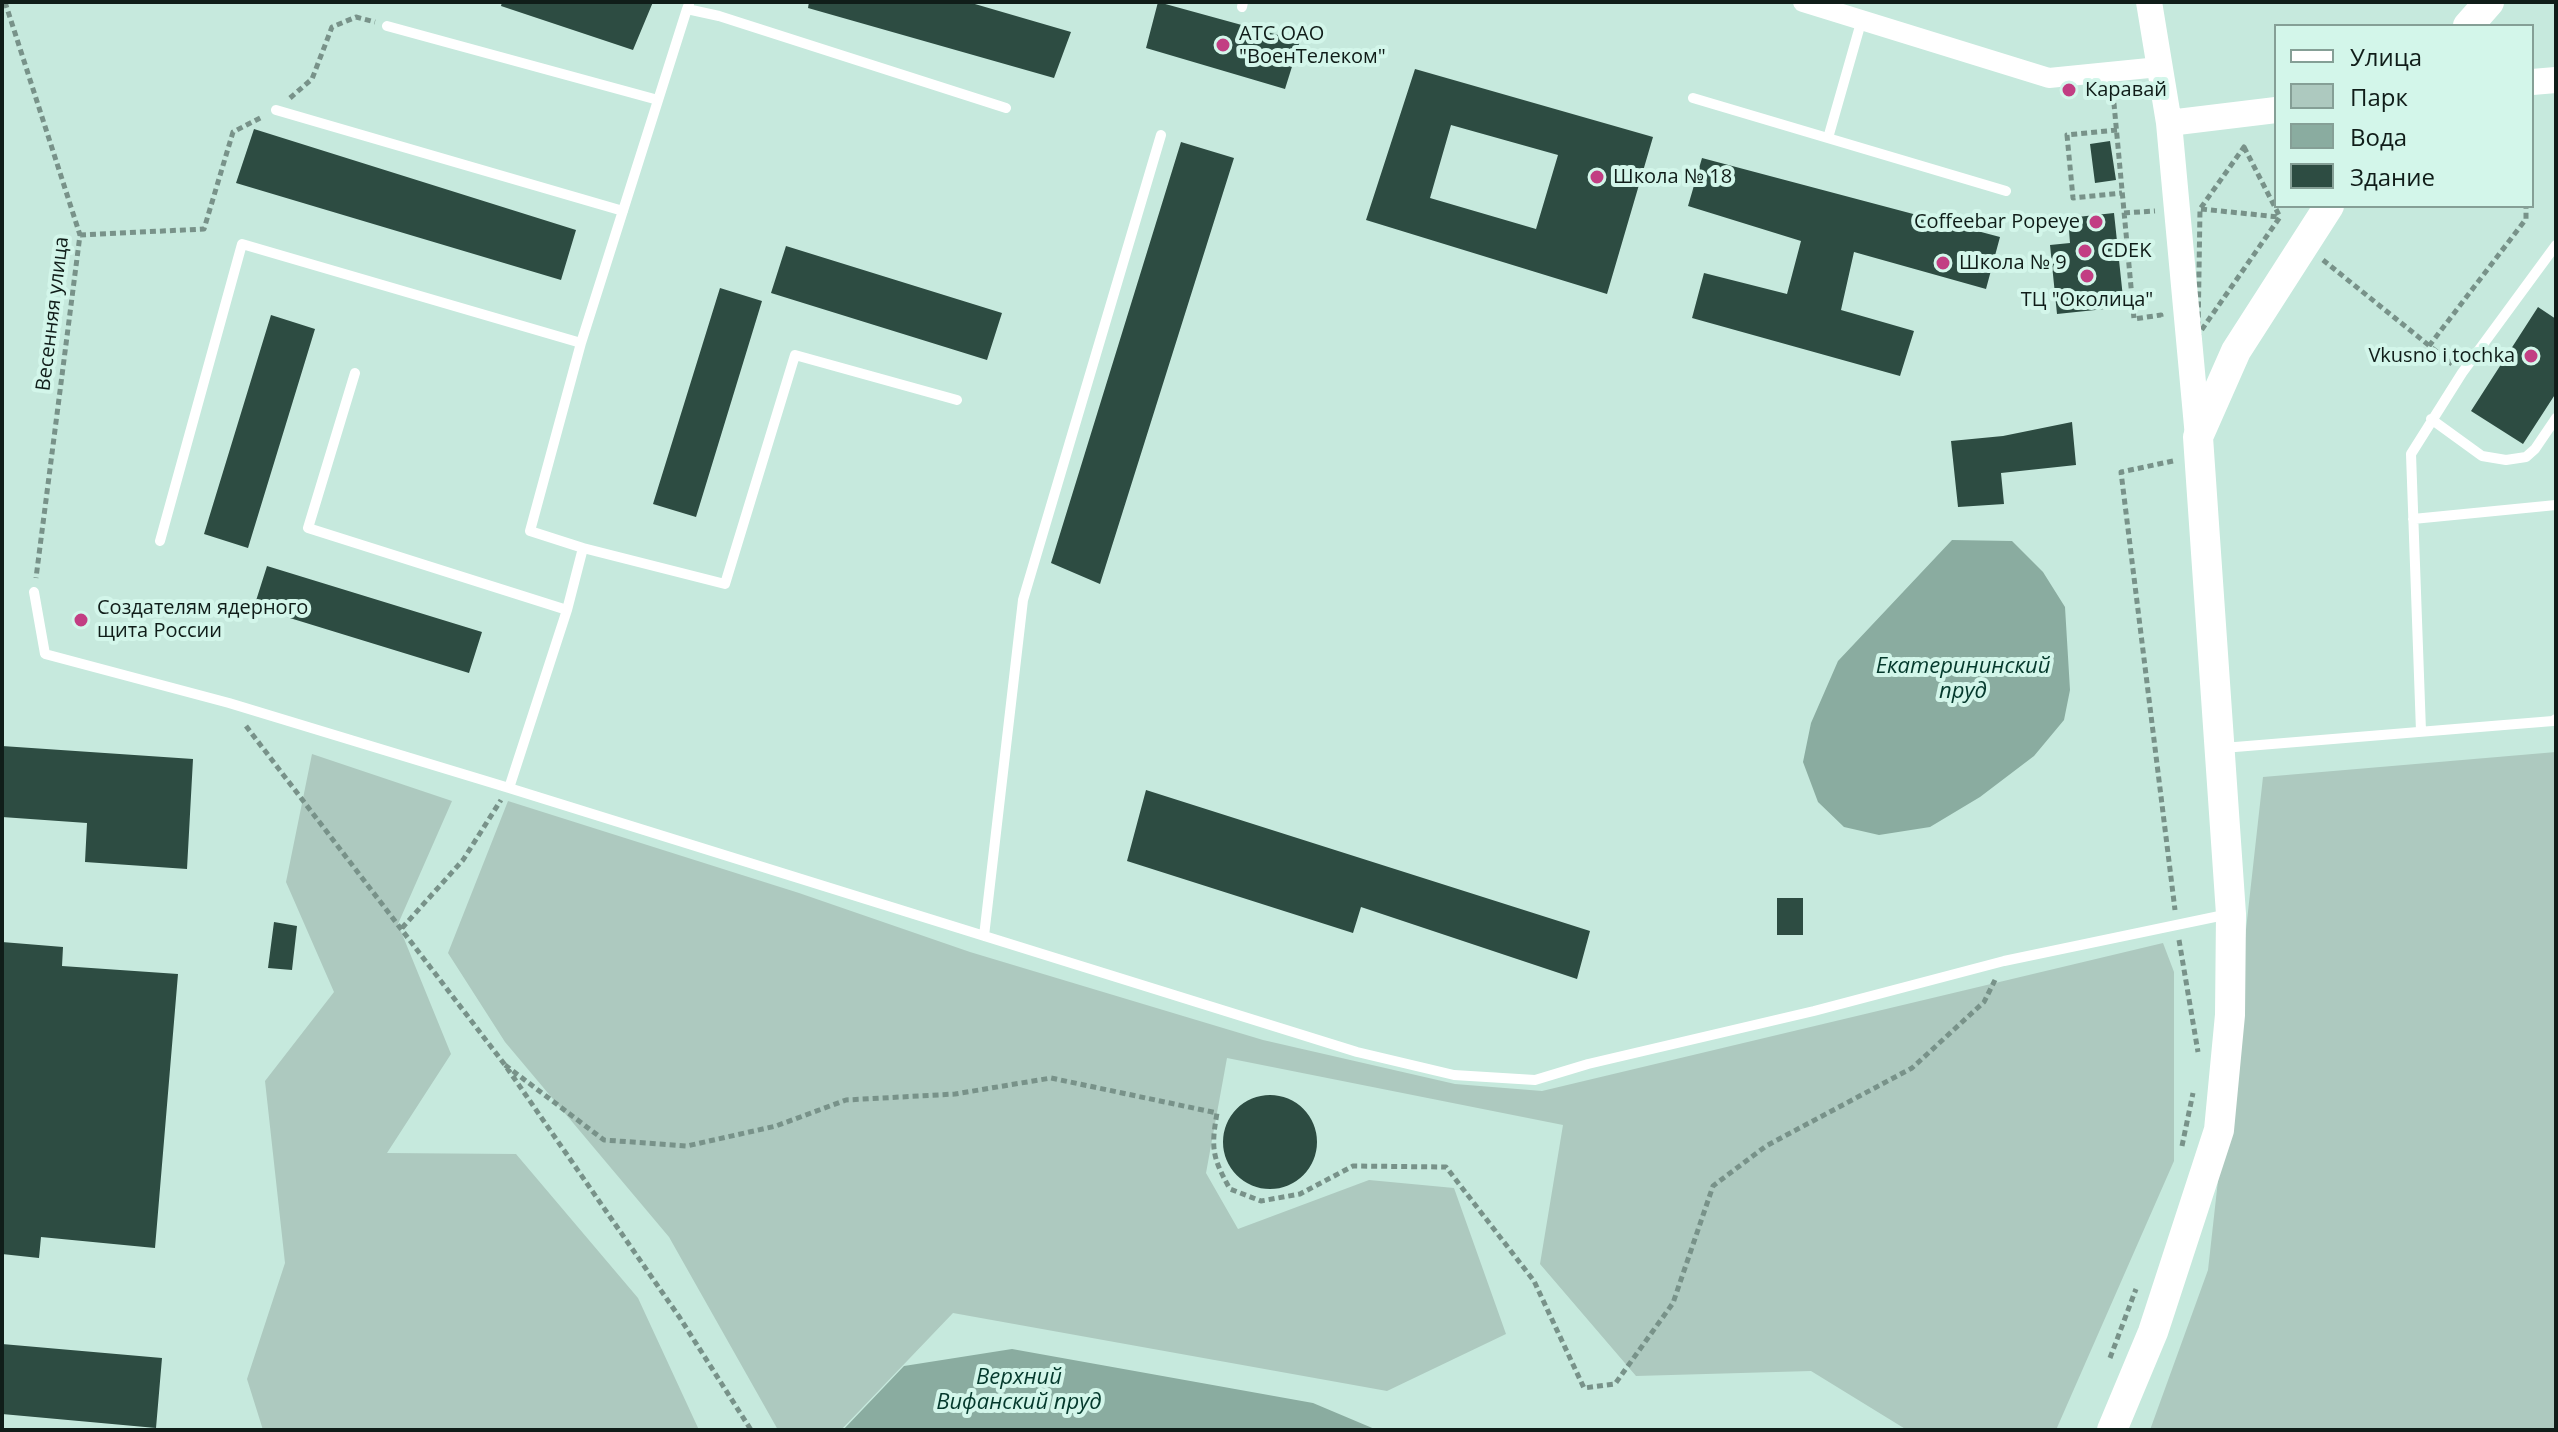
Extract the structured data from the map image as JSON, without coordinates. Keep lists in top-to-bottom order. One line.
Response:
{"streets":{"path":["Весенняя улица"]},"water":["Екатерининский пруд","Верхний Вифанский пруд"],"places":["АТС ОАО \"ВоенТелеком\"","Каравай","Школа № 18","Coffeebar Popeye","CDEK","Школа № 9","ТЦ \"Околица\"","Vkusno i tochka","Создателям ядерного щита России"],"legend":["Улица","Парк","Вода","Здание"]}
